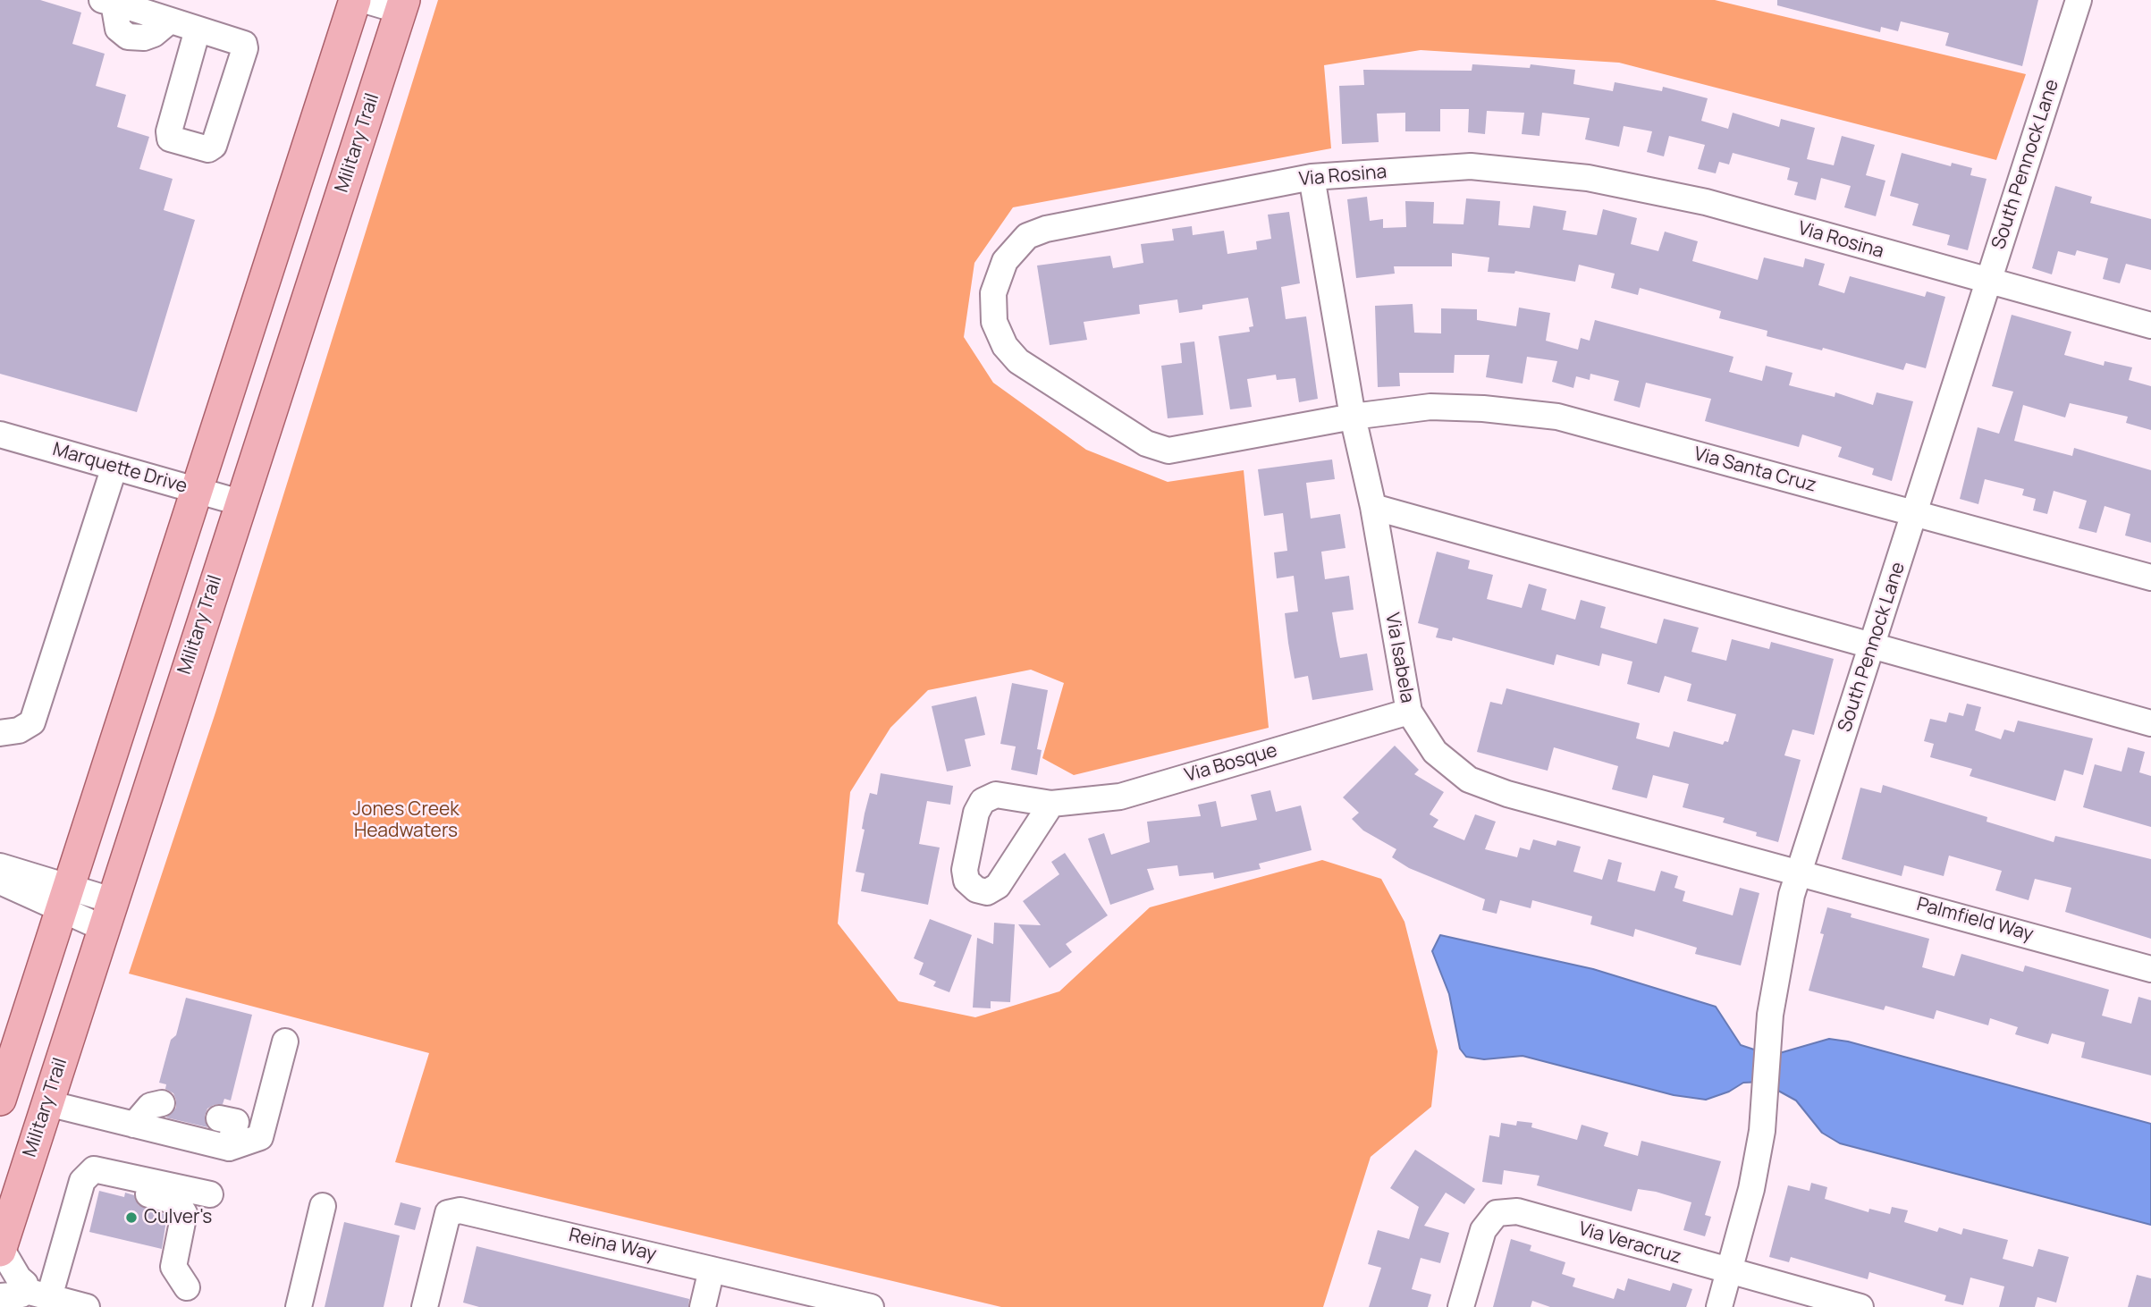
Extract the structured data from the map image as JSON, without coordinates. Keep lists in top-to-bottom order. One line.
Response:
{"streets":{"main road":["Military Trail"],"street":["South Pennock Lane","Via Rosina","Marquette Drive","Via Santa Cruz","Via Isabela","Via Bosque","Palmfield Way","Via Veracruz","Reina Way"]},"crossings":[["Military Trail","Marquette Drive"],["South Pennock Lane","Via Rosina"],["South Pennock Lane","Via Santa Cruz"],["South Pennock Lane","Via Isabela"],["South Pennock Lane","Palmfield Way"],["South Pennock Lane","Via Veracruz"],["Via Rosina","Via Santa Cruz"],["Via Rosina","Via Isabela"],["Via Santa Cruz","Via Isabela"],["Via Isabela","Via Bosque"],["Via Isabela","Palmfield Way"]],"parks":["Jones Creek Headwaters"],"places":["Culver's"]}
